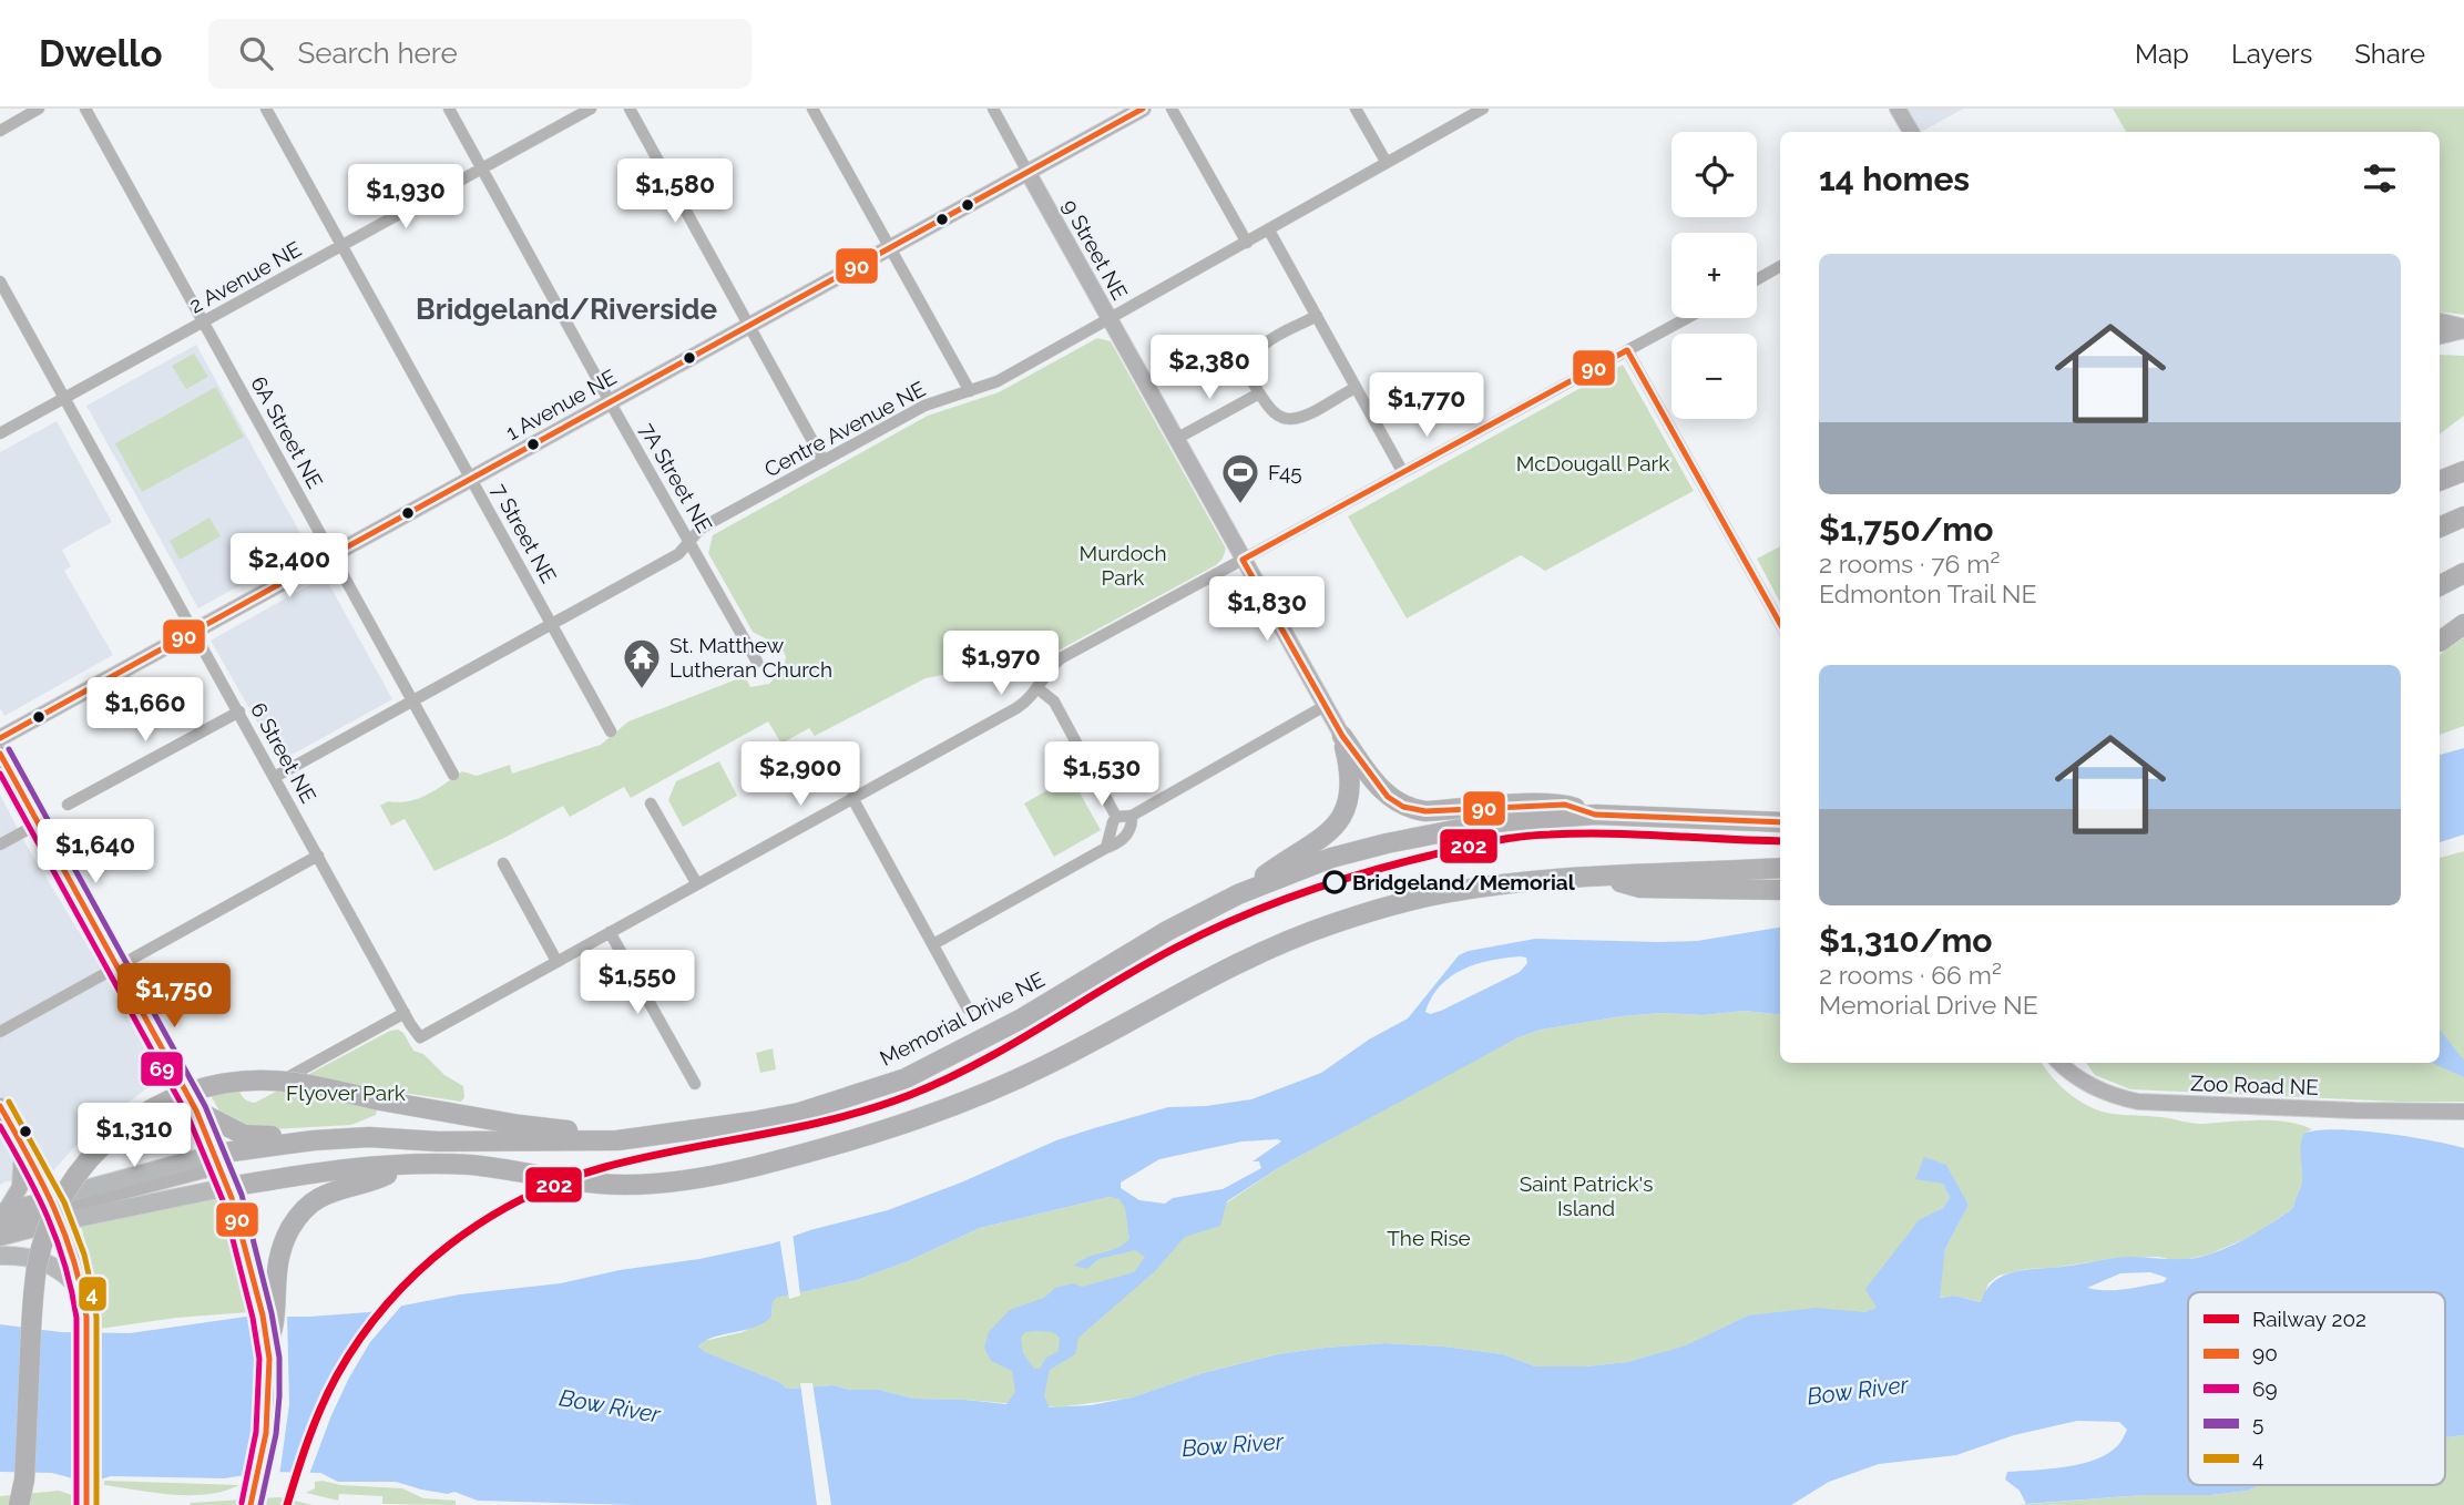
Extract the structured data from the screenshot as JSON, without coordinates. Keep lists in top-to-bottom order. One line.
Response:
{"streets":{"highway":["Memorial Drive NE"],"street":["9 Street NE","2 Avenue NE","1 Avenue NE","Centre Avenue NE","6A Street NE","7A Street NE","7 Street NE","6 Street NE","Zoo Road NE"]},"crossings":[["9 Street NE","1 Avenue NE"],["9 Street NE","Centre Avenue NE"],["2 Avenue NE","6A Street NE"],["2 Avenue NE","7A Street NE"],["2 Avenue NE","7 Street NE"],["2 Avenue NE","6 Street NE"],["1 Avenue NE","6A Street NE"],["1 Avenue NE","7A Street NE"],["1 Avenue NE","7 Street NE"],["1 Avenue NE","6 Street NE"],["Centre Avenue NE","6A Street NE"],["Centre Avenue NE","7A Street NE"],["Centre Avenue NE","7 Street NE"],["Centre Avenue NE","6 Street NE"]],"districts":["Bridgeland/Riverside"],"water":["Bow River"],"parks":["McDougall Park","Murdoch Park","Flyover Park","Saint Patrick's Island","The Rise"],"places":{"sports":["F45"],"temple":["St. Matthew Lutheran Church"],"other":["Bridgeland/Memorial"]},"lines":["transit line 90","transit line 5","transit line 69","rail line 202","transit line 4"],"legend":["Railway 202","90","69","5","4"],"page":{"header":"Dwello","search":"Search here","nav":["Map","Layers","Share"],"map_buttons":["+","−"],"heading":"14 homes","price":["$1,580","$1,930","$2,380","$1,770","$2,400","$1,830","$1,970","$1,660","$2,900","$1,530","$1,640","$1,550","$1,750","$1,310"],"list":[{"name":"$1,750/mo","note":"2 rooms · 76 m² · Edmonton Trail NE"},{"name":"$1,310/mo","note":"2 rooms · 66 m² · Memorial Drive NE"}]}}
